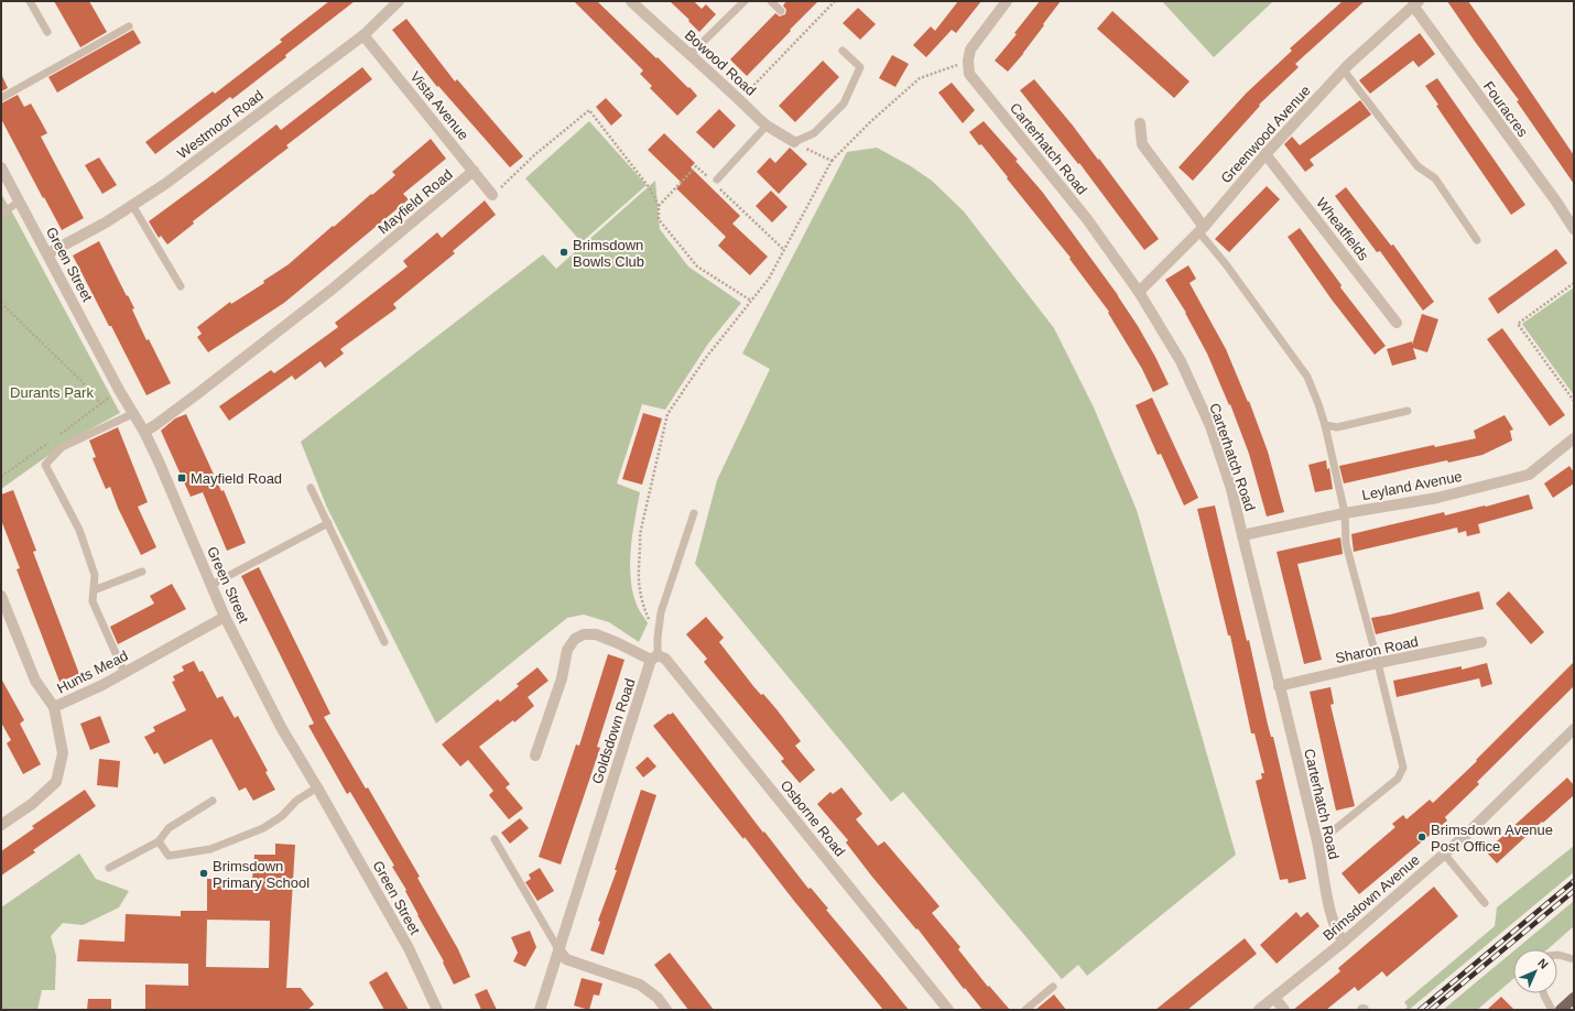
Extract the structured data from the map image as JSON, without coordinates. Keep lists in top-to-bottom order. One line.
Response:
{"streets":{"street":["Bowood Road","Vista Avenue","Fouracres","Westmoor Road","Greenwood Avenue","Carterhatch Road","Mayfield Road","Wheatfields","Green Street","Leyland Avenue","Sharon Road","Hunts Mead","Goldsdown Road","Osborne Road","Brimsdown Avenue"]},"crossings":[["Vista Avenue","Westmoor Road"],["Vista Avenue","Mayfield Road"],["Fouracres","Greenwood Avenue"],["Westmoor Road","Green Street"],["Greenwood Avenue","Carterhatch Road"],["Greenwood Avenue","Wheatfields"],["Carterhatch Road","Leyland Avenue"],["Carterhatch Road","Sharon Road"],["Carterhatch Road","Brimsdown Avenue"],["Mayfield Road","Green Street"],["Green Street","Hunts Mead"],["Goldsdown Road","Osborne Road"]],"parks":["Durants Park"],"places":{"other":["Brimsdown Bowls Club","Brimsdown Avenue Post Office","Brimsdown Primary School"],"transit":["Mayfield Road"]},"north":"top right"}
